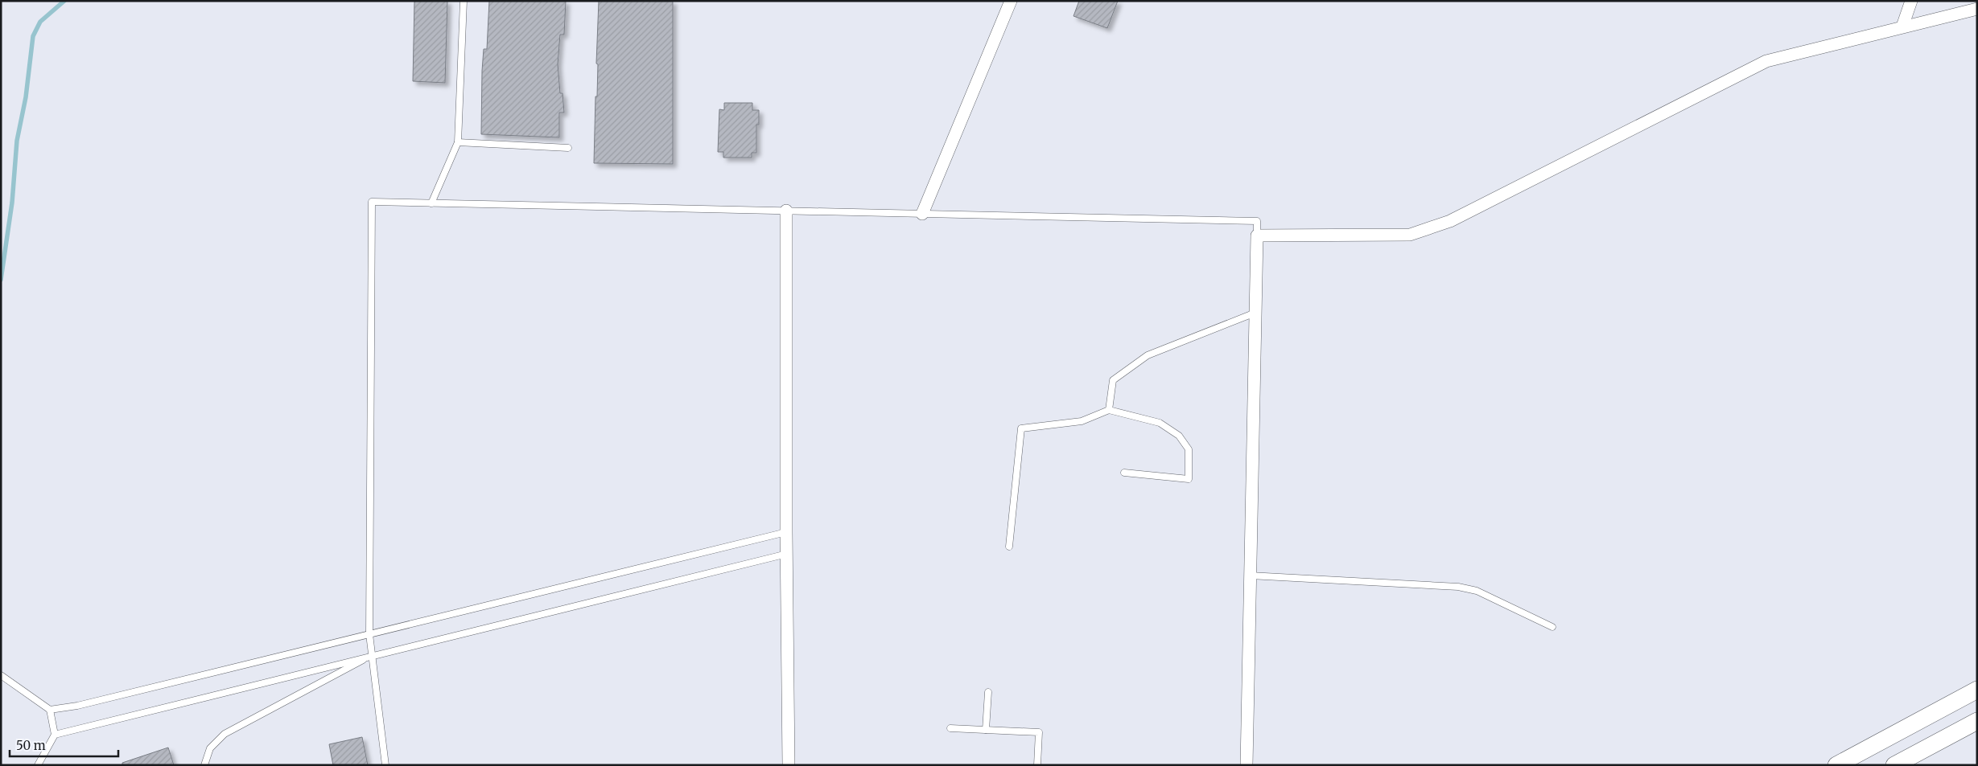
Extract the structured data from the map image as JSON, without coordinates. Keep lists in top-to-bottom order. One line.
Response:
{"scale_bar":"50 m"}
